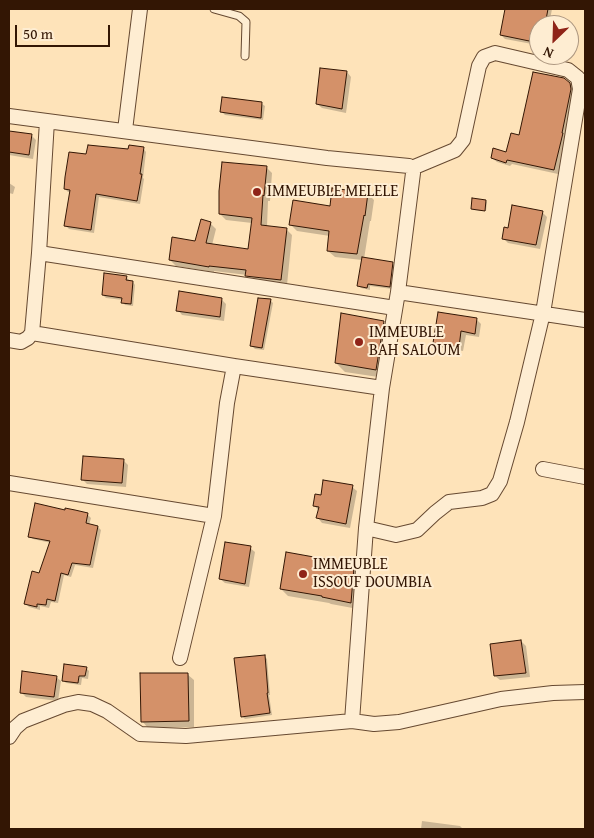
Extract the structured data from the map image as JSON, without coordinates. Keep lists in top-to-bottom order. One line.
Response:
{"places":["IMMEUBLE MELELE","IMMEUBLE BAH SALOUM","IMMEUBLE ISSOUF DOUMBIA"],"scale_bar":"50 m","north":"bottom left"}
